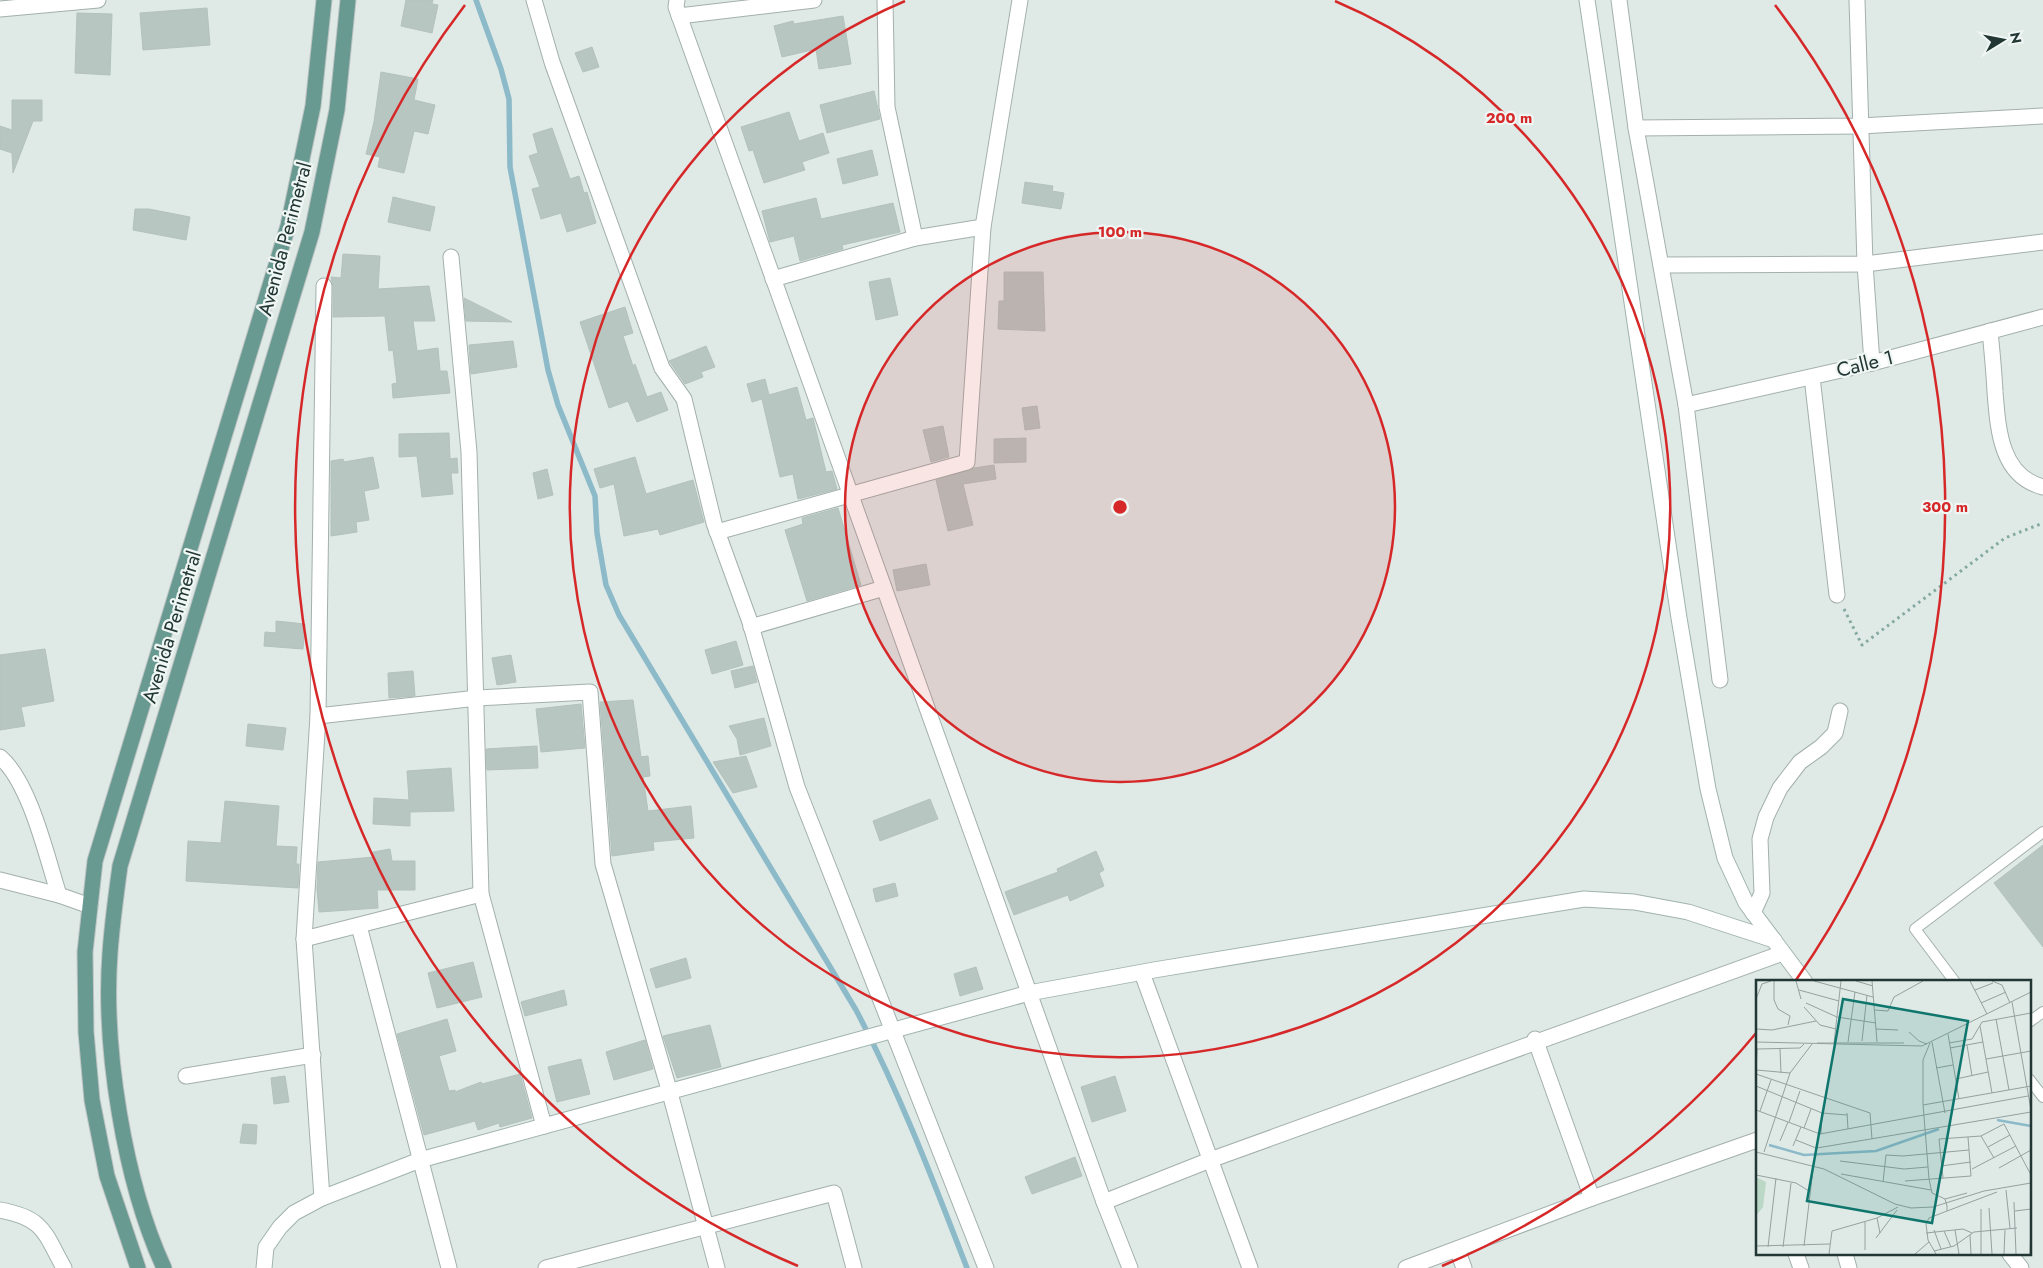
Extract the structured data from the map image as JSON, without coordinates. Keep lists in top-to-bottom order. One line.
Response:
{"streets":{"main road":["Avenida Perimetral"],"street":["Calle 1"]},"north":"right","rings":["200 m","100 m","300 m"]}
